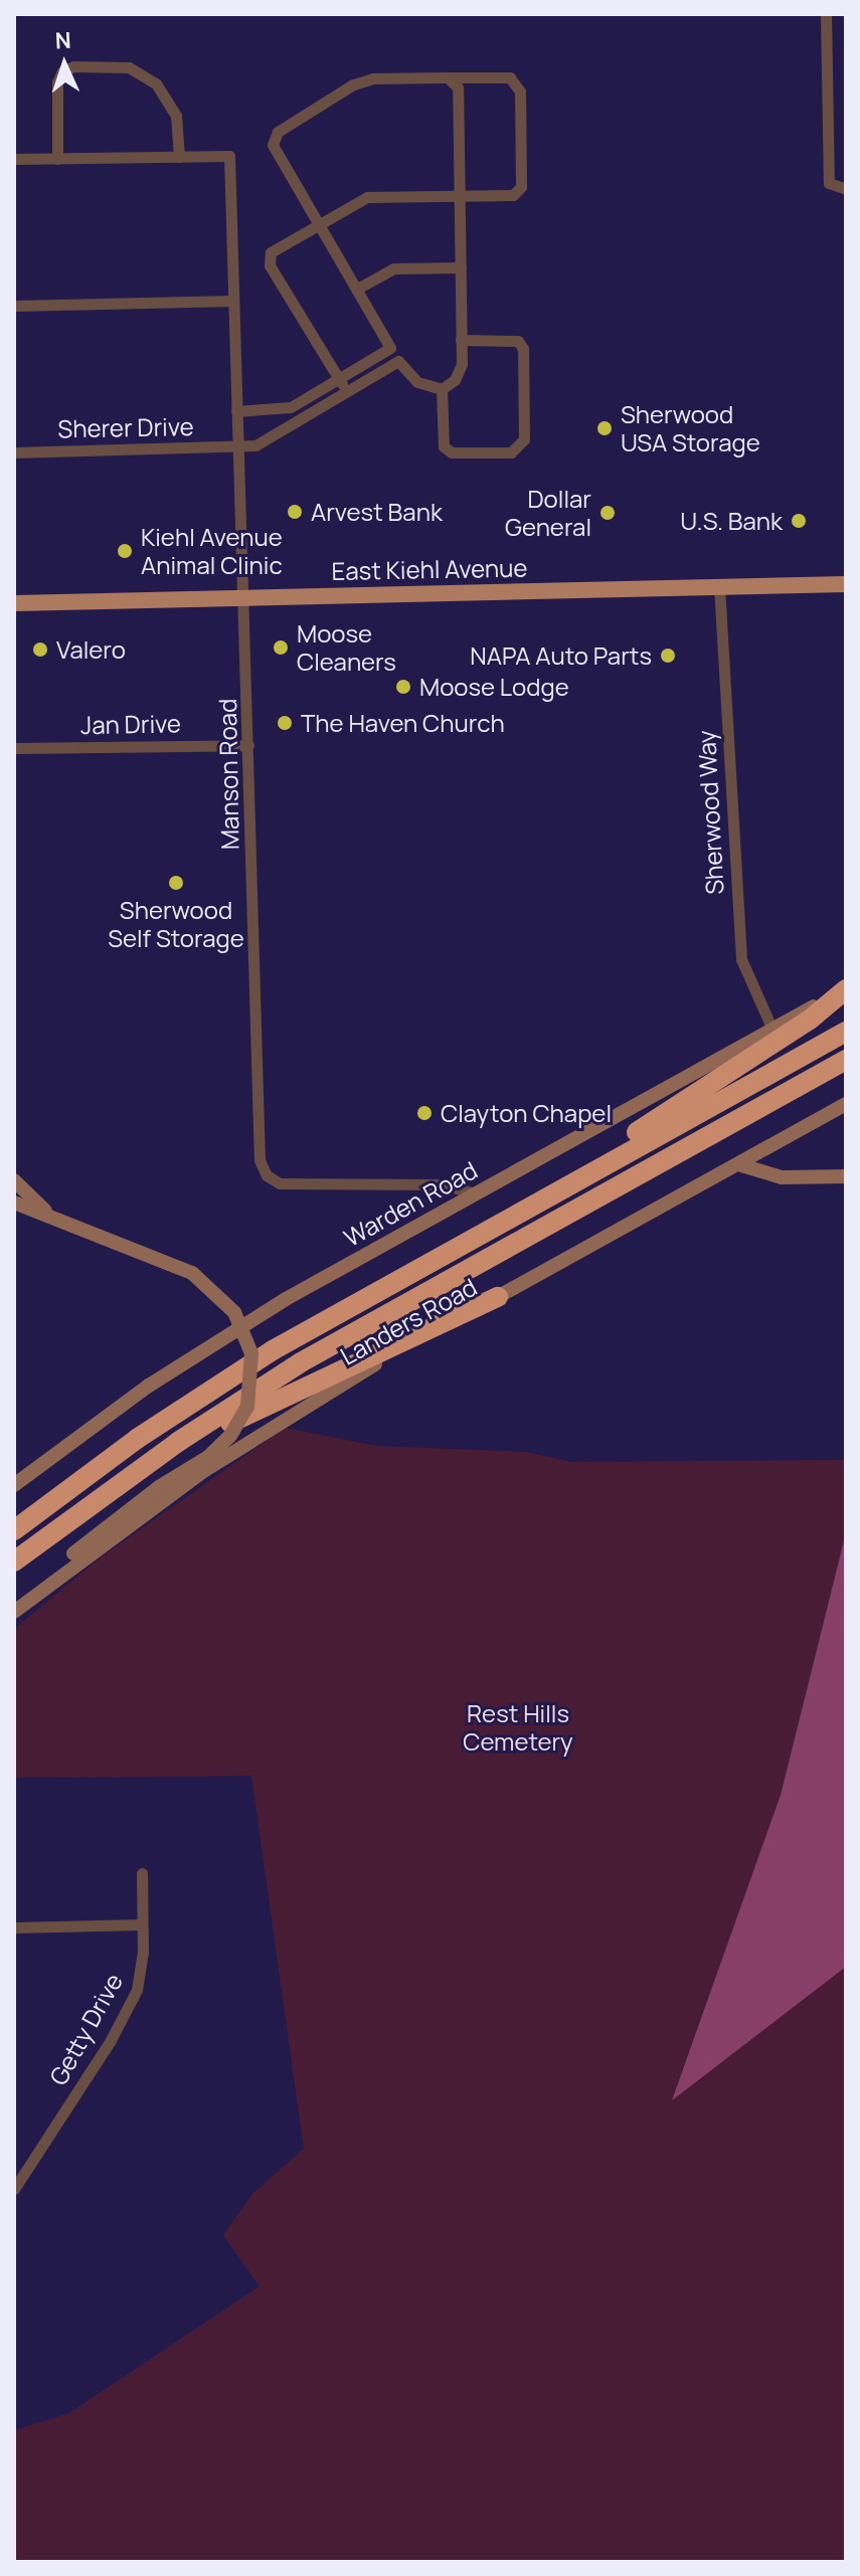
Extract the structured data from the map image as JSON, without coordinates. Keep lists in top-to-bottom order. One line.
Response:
{"streets":{"main road":["East Kiehl Avenue","Warden Road","Landers Road"],"street":["Sherer Drive","Jan Drive","Manson Road","Sherwood Way","Getty Drive"]},"crossings":[["Sherer Drive","Manson Road"],["East Kiehl Avenue","Manson Road"],["East Kiehl Avenue","Sherwood Way"],["Jan Drive","Manson Road"],["Manson Road","Warden Road"],["Sherwood Way","Warden Road"]],"parks":["Rest Hills Cemetery"],"places":["Sherwood USA Storage","Arvest Bank","Dollar General","U.S. Bank","Kiehl Avenue Animal Clinic","Moose Cleaners","Valero","NAPA Auto Parts","Moose Lodge","The Haven Church","Sherwood Self Storage","Clayton Chapel"],"north":"top"}
